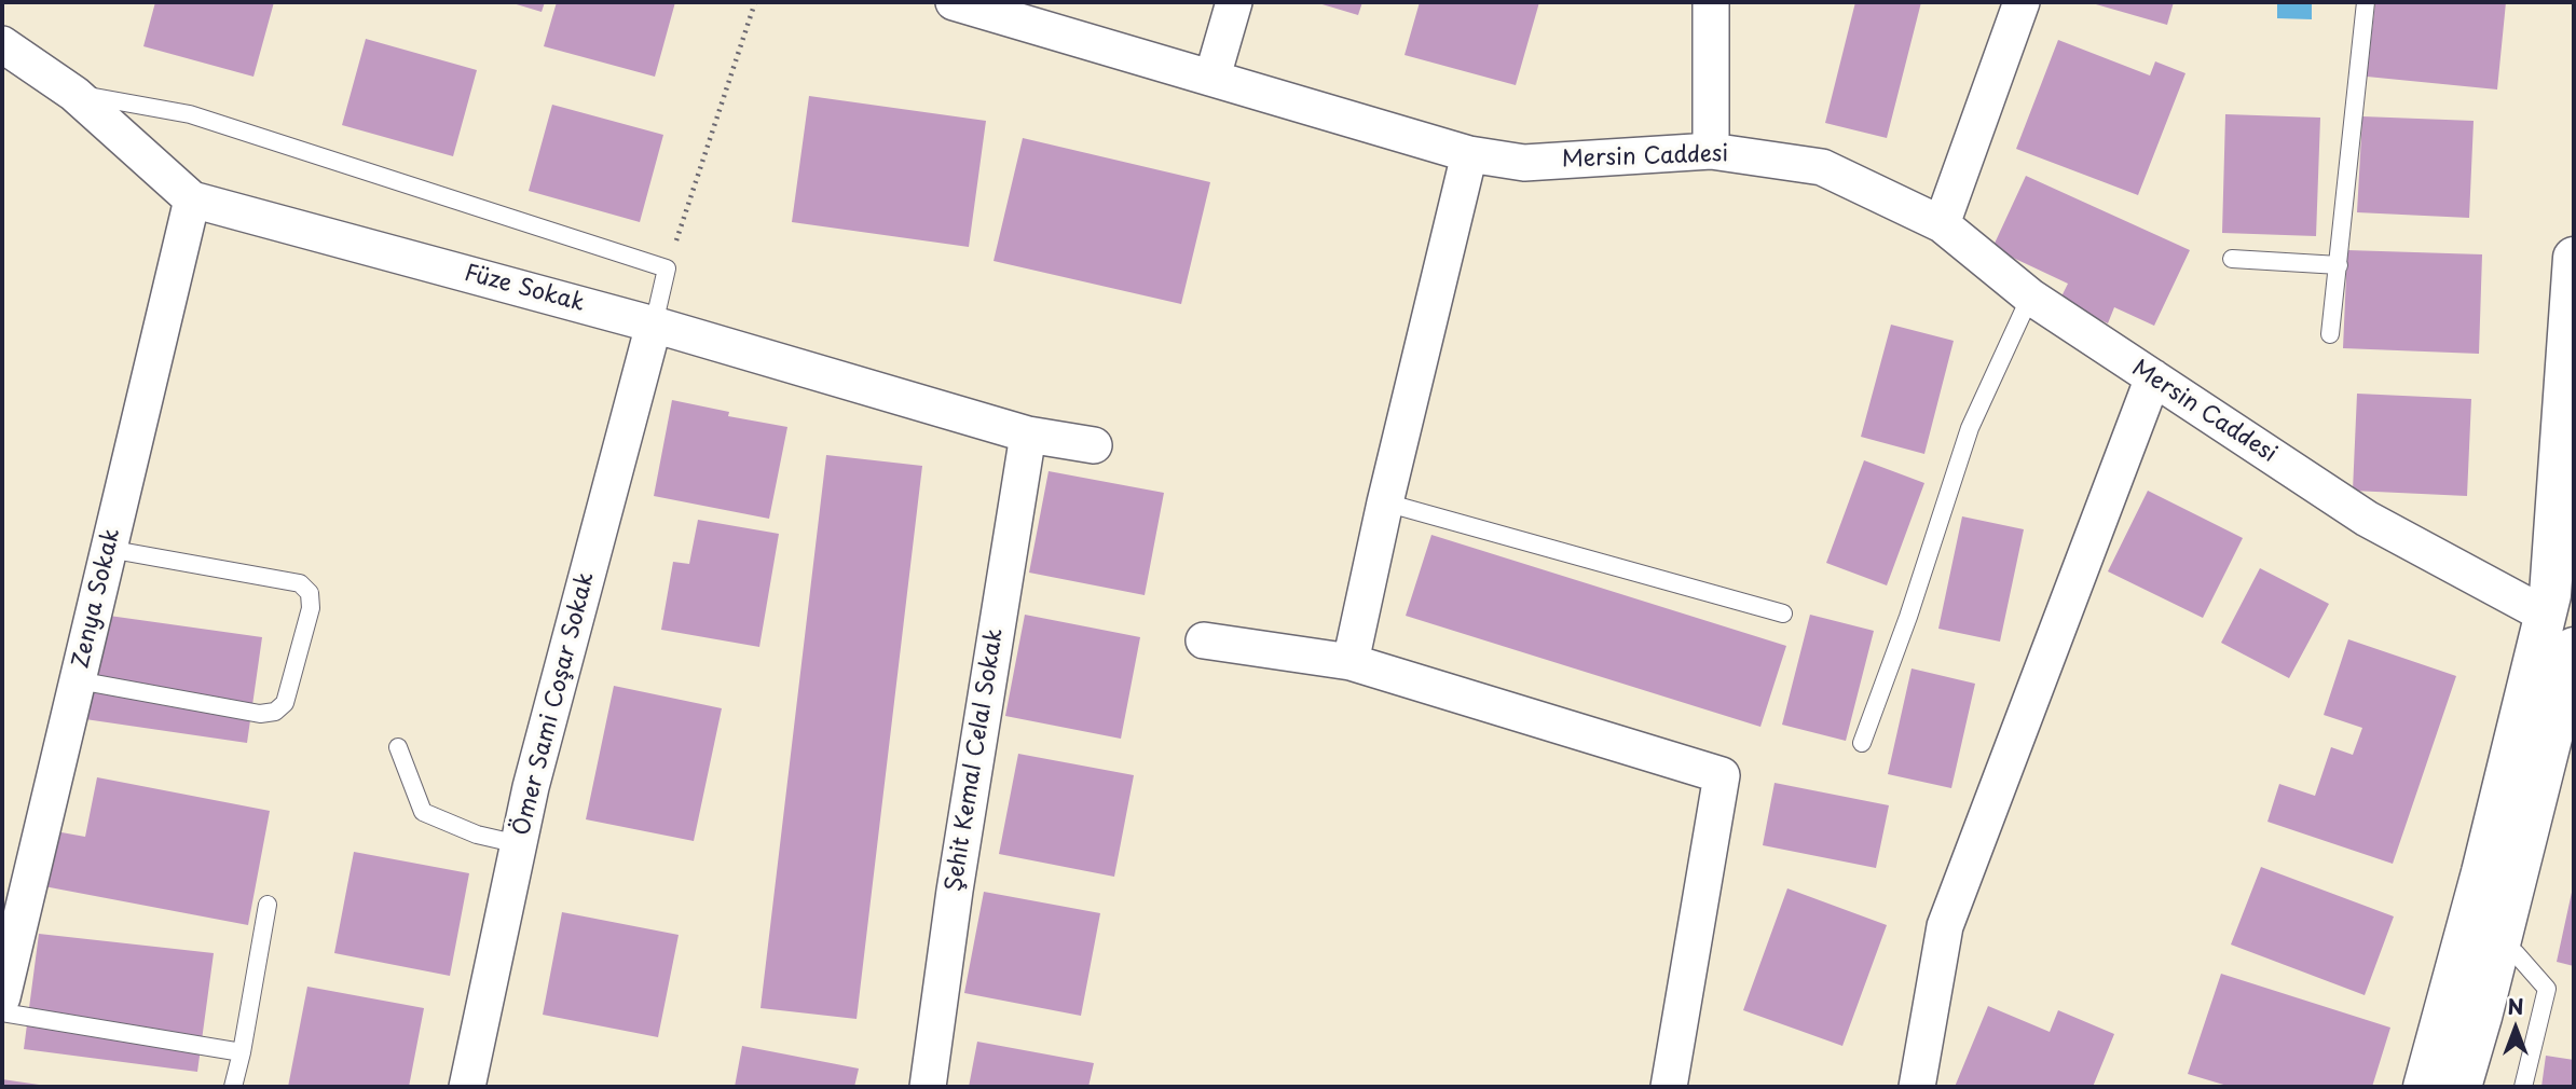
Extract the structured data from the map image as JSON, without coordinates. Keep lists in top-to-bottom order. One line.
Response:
{"streets":{"street":["Mersin Caddesi","Füze Sokak","Zenya Sokak","Ömer Sami Coşar Sokak","Şehit Kemal Celal Sokak"]},"crossings":[["Füze Sokak","Zenya Sokak"],["Füze Sokak","Ömer Sami Coşar Sokak"],["Füze Sokak","Şehit Kemal Celal Sokak"]],"north":"top"}
